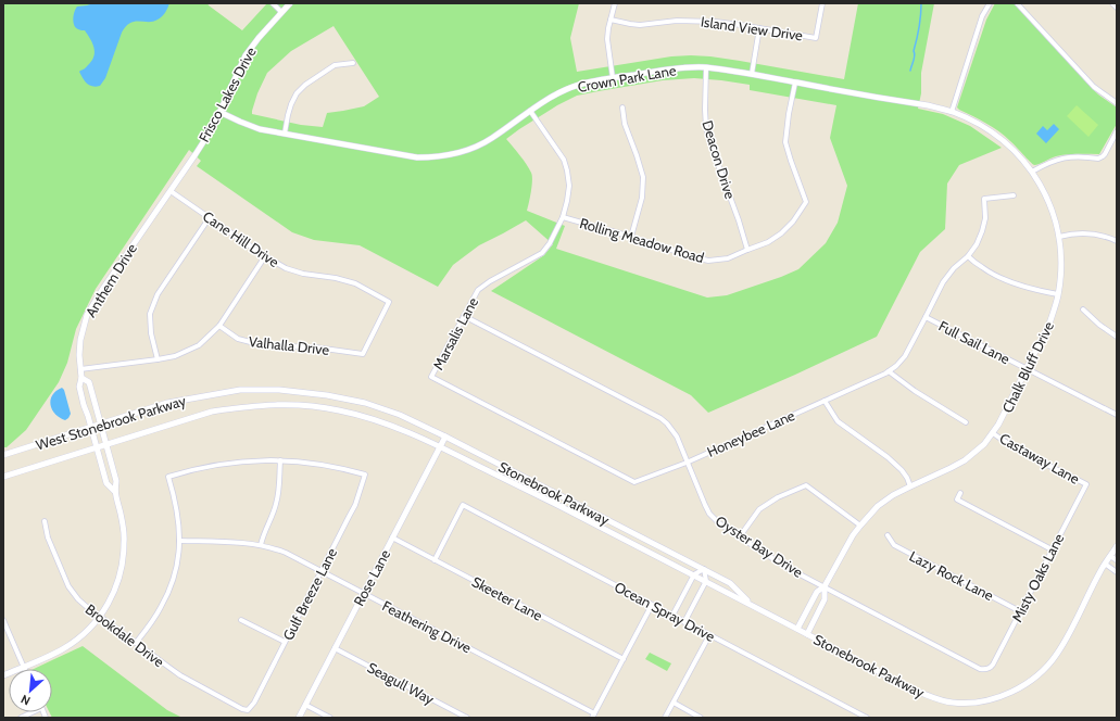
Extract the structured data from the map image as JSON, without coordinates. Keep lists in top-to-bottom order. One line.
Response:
{"streets":{"street":["Island View Drive","Crown Park Lane","Frisco Lakes Drive","Deacon Drive","Cane Hill Drive","Rolling Meadow Road","Anthem Drive","Marsalis Lane","Full Sail Lane","Valhalla Drive","Chalk Bluff Drive","West Stonebrook Parkway","Honeybee Lane","Castaway Lane","Stonebrook Parkway","Oyster Bay Drive","Lazy Rock Lane","Rose Lane","Misty Oaks Lane","Gulf Breeze Lane","Skeeter Lane","Ocean Spray Drive","Feathering Drive","Brookdale Drive","Seagull Way"]},"crossings":[["Crown Park Lane","Frisco Lakes Drive"],["Crown Park Lane","Deacon Drive"],["Crown Park Lane","Rolling Meadow Road"],["Crown Park Lane","Marsalis Lane"],["Crown Park Lane","Chalk Bluff Drive"],["Frisco Lakes Drive","Cane Hill Drive"],["Frisco Lakes Drive","Anthem Drive"],["Deacon Drive","Rolling Meadow Road"],["Cane Hill Drive","Anthem Drive"],["Cane Hill Drive","Valhalla Drive"],["Rolling Meadow Road","Marsalis Lane"],["Anthem Drive","West Stonebrook Parkway"],["Anthem Drive","Brookdale Drive"],["Marsalis Lane","Honeybee Lane"],["Marsalis Lane","Oyster Bay Drive"],["Full Sail Lane","Chalk Bluff Drive"],["Full Sail Lane","Honeybee Lane"],["Chalk Bluff Drive","Castaway Lane"],["Chalk Bluff Drive","Stonebrook Parkway"],["Chalk Bluff Drive","Oyster Bay Drive"],["West Stonebrook Parkway","Stonebrook Parkway"],["West Stonebrook Parkway","Rose Lane"],["Honeybee Lane","Oyster Bay Drive"],["Castaway Lane","Misty Oaks Lane"],["Stonebrook Parkway","Rose Lane"],["Oyster Bay Drive","Misty Oaks Lane"],["Lazy Rock Lane","Misty Oaks Lane"],["Rose Lane","Skeeter Lane"],["Rose Lane","Feathering Drive"],["Rose Lane","Seagull Way"],["Gulf Breeze Lane","Feathering Drive"],["Gulf Breeze Lane","Brookdale Drive"],["Skeeter Lane","Ocean Spray Drive"]],"north":"bottom left"}
